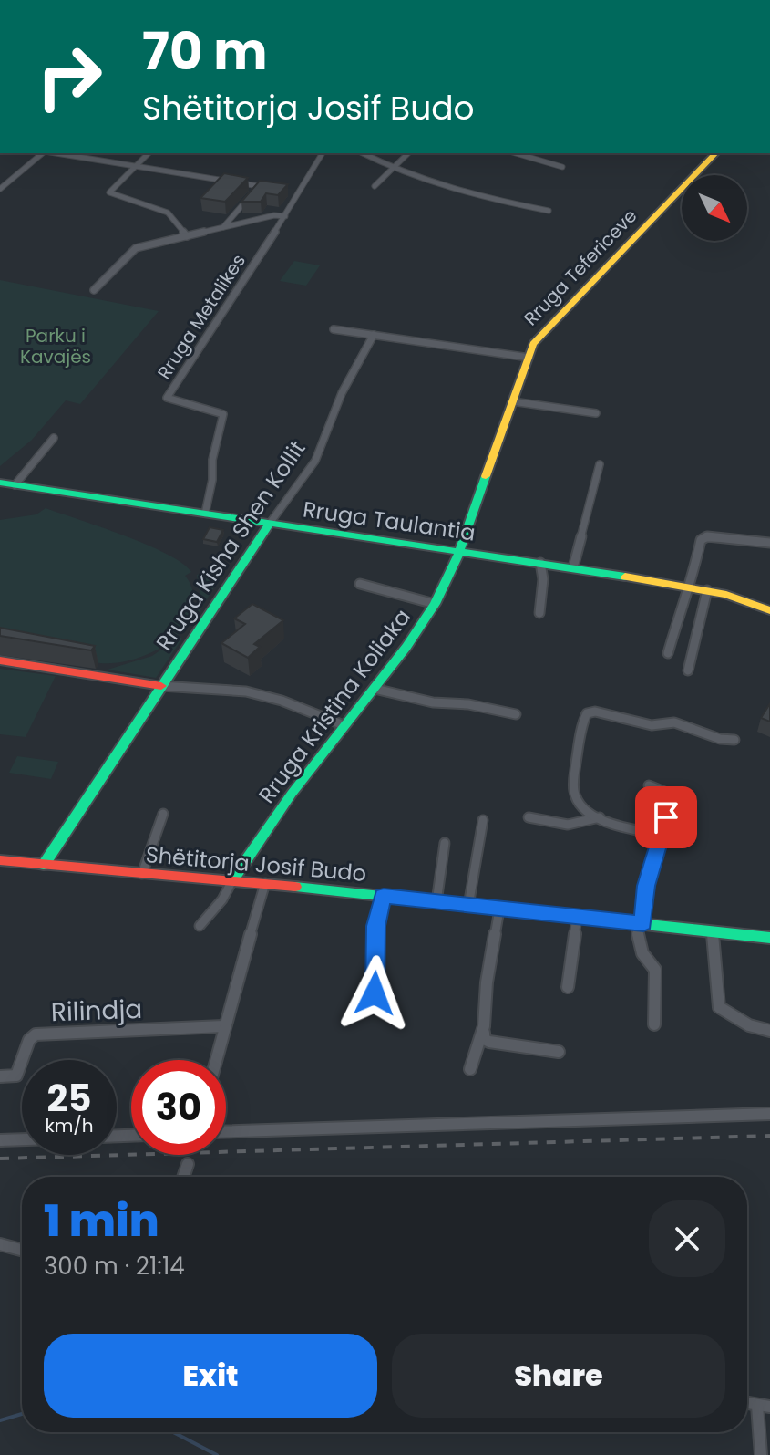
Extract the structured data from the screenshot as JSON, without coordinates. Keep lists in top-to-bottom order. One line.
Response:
{"streets":{"street":["Rruga Tefericeve","Rruga Metalikes","Rruga Taulantia","Rruga Kisha Shen Kollit","Rruga Kristina Koliaka","Shëtitorja Josif Budo","Rilindja"]},"crossings":[["Rruga Tefericeve","Rruga Taulantia"],["Rruga Tefericeve","Rruga Kristina Koliaka"],["Rruga Metalikes","Rruga Taulantia"],["Rruga Taulantia","Rruga Kisha Shen Kollit"],["Rruga Taulantia","Rruga Kristina Koliaka"],["Rruga Kisha Shen Kollit","Shëtitorja Josif Budo"],["Rruga Kristina Koliaka","Shëtitorja Josif Budo"]],"parks":["Parku i Kavajës"],"north":"bottom right","page":{"turn":["70 m","Shëtitorja Josif Budo"],"speed":"25 km/h","limit":"30","heading":["1 min","300 m · 21:14"],"buttons":["Exit","Share"]}}
